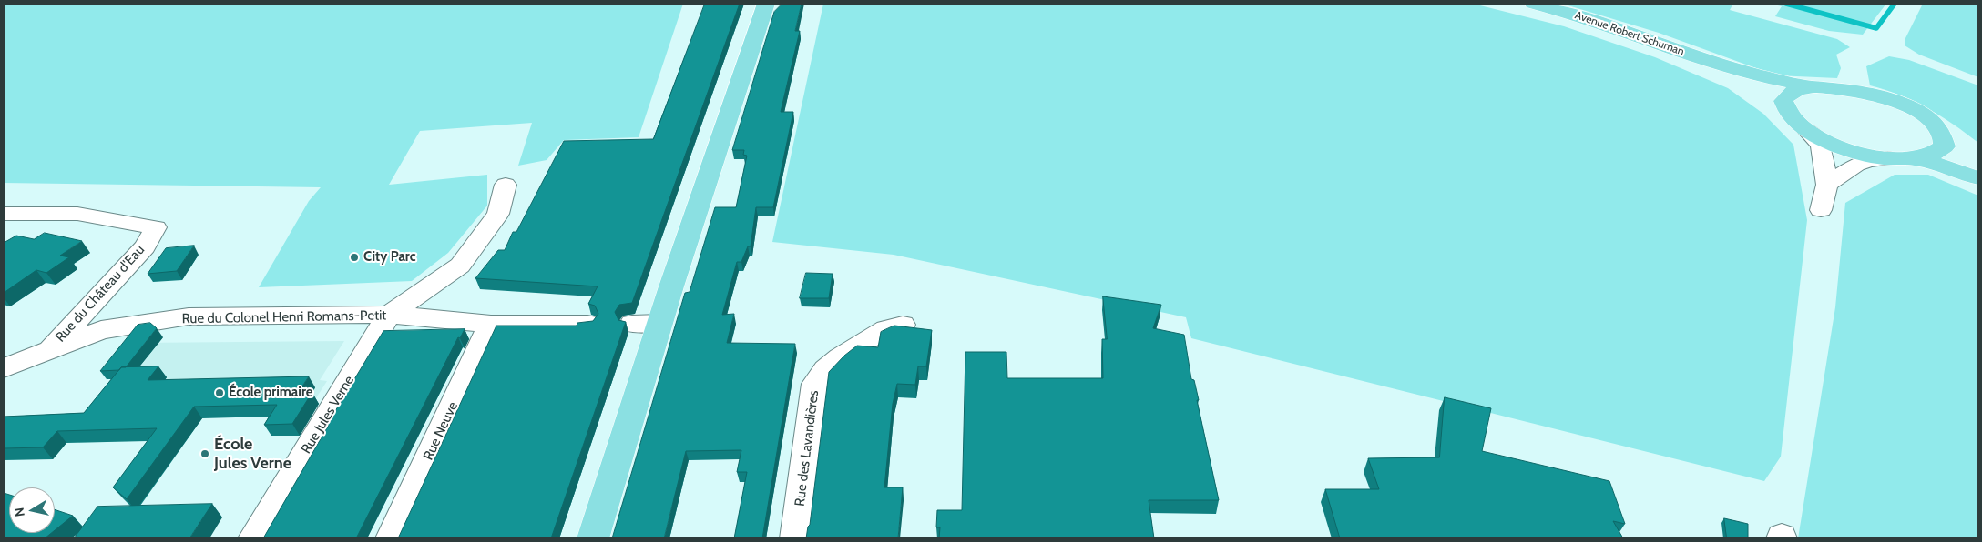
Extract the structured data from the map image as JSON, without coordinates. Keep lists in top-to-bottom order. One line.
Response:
{"streets":{"main road":["Avenue Robert Schuman"],"street":["Rue du Château d'Eau","Rue du Colonel Henri Romans-Petit","Rue Jules Verne","Rue Neuve","Rue des Lavandières"]},"crossings":[["Rue du Château d'Eau","Rue du Colonel Henri Romans-Petit"],["Rue du Colonel Henri Romans-Petit","Rue Jules Verne"],["Rue du Colonel Henri Romans-Petit","Rue Neuve"]],"places":["City Parc","École primaire","École Jules Verne"],"north":"left"}
